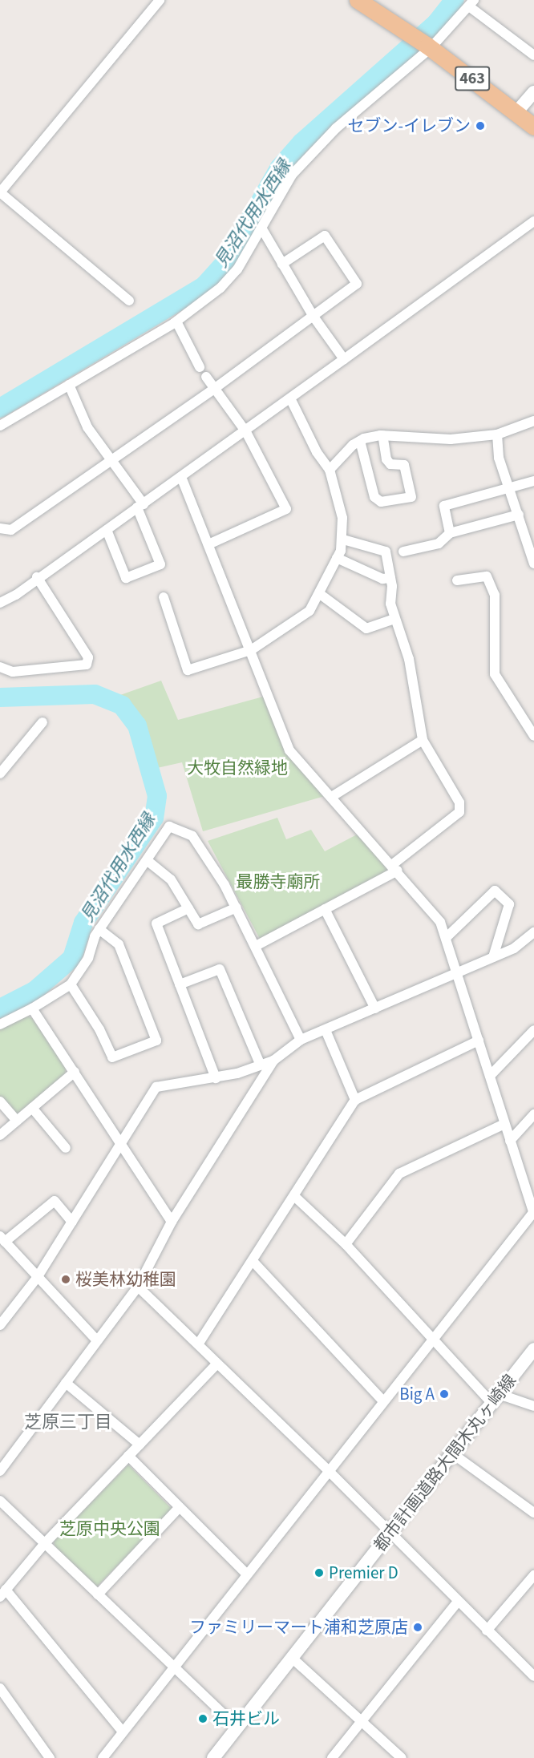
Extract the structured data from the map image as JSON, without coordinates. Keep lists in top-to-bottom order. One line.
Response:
{"streets":{"highway":["463"],"street":["都市計画道路大間木丸ヶ崎線"]},"districts":["芝原三丁目"],"water":["見沼代用水西縁"],"parks":["大牧自然緑地","最勝寺廟所","芝原中央公園"],"places":["セブン-イレブン","桜美林幼稚園","Big A","Premier D","ファミリーマート浦和芝原店","石井ビル"]}
